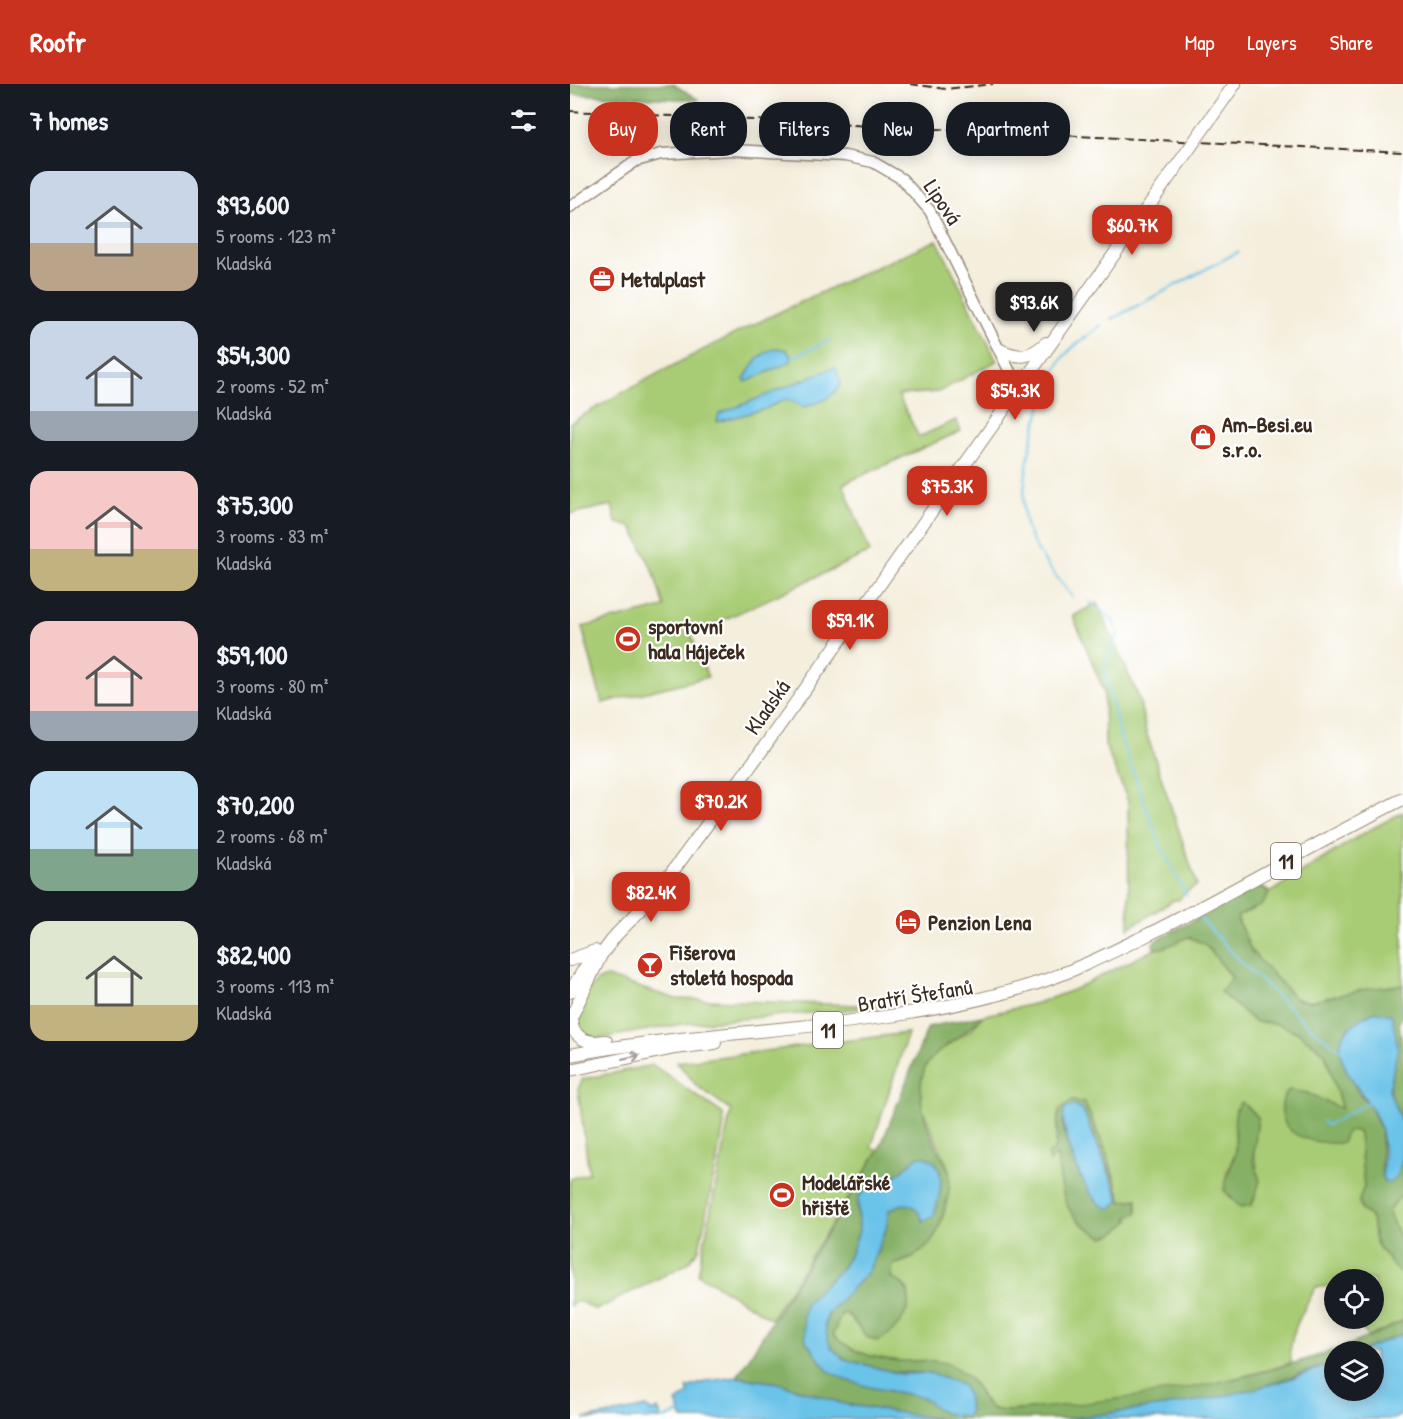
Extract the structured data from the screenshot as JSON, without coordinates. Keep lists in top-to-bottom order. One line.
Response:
{"streets":{"main road":["Kladská","11","Bratří Štefanů"],"street":["Lipová"]},"crossings":[["Lipová","Kladská"]],"places":{"office":["Metalplast"],"shop":["Am-Besi.eu s.r.o."],"sports":["sportovní hala Háječek","Modelářské hřiště"],"hotel":["Penzion Lena"],"bar":["Fišerova stoletá hospoda"]},"page":{"header":"Roofr","nav":["Map","Layers","Share"],"heading":"7 homes","chip":["Buy","Rent","Filters","New","Apartment"],"list":[{"name":"$93,600","note":"5 rooms · 123 m² · Kladská"},{"name":"$54,300","note":"2 rooms · 52 m² · Kladská"},{"name":"$75,300","note":"3 rooms · 83 m² · Kladská"},{"name":"$59,100","note":"3 rooms · 80 m² · Kladská"},{"name":"$70,200","note":"2 rooms · 68 m² · Kladská"},{"name":"$82,400","note":"3 rooms · 113 m² · Kladská"}],"price":["$60.7K","$93.6K","$54.3K","$75.3K","$59.1K","$70.2K","$82.4K"]}}
